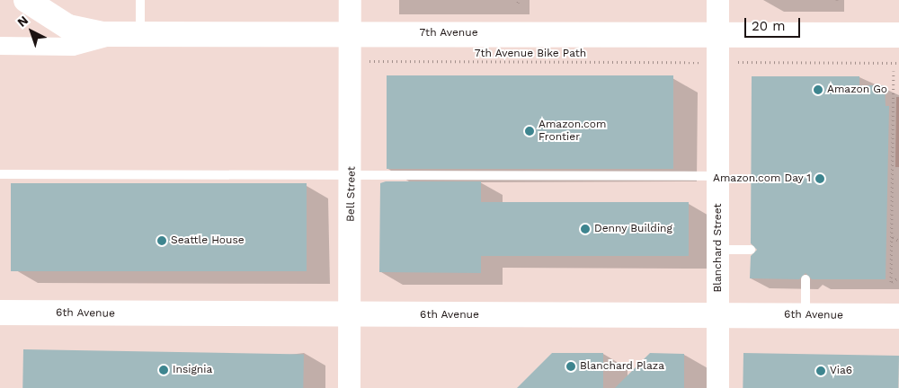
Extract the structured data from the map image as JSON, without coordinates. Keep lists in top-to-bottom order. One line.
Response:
{"streets":{"main road":["7th Avenue","6th Avenue"],"street":["Bell Street","Blanchard Street"],"path":["7th Avenue Bike Path"]},"crossings":[["7th Avenue","Bell Street"],["7th Avenue","Blanchard Street"],["Bell Street","6th Avenue"],["Blanchard Street","6th Avenue"]],"places":["Amazon Go","Amazon.com Frontier","Amazon.com Day 1","Denny Building","Seattle House","Blanchard Plaza","Insignia","Via6"],"scale_bar":"20 m","north":"top left"}
